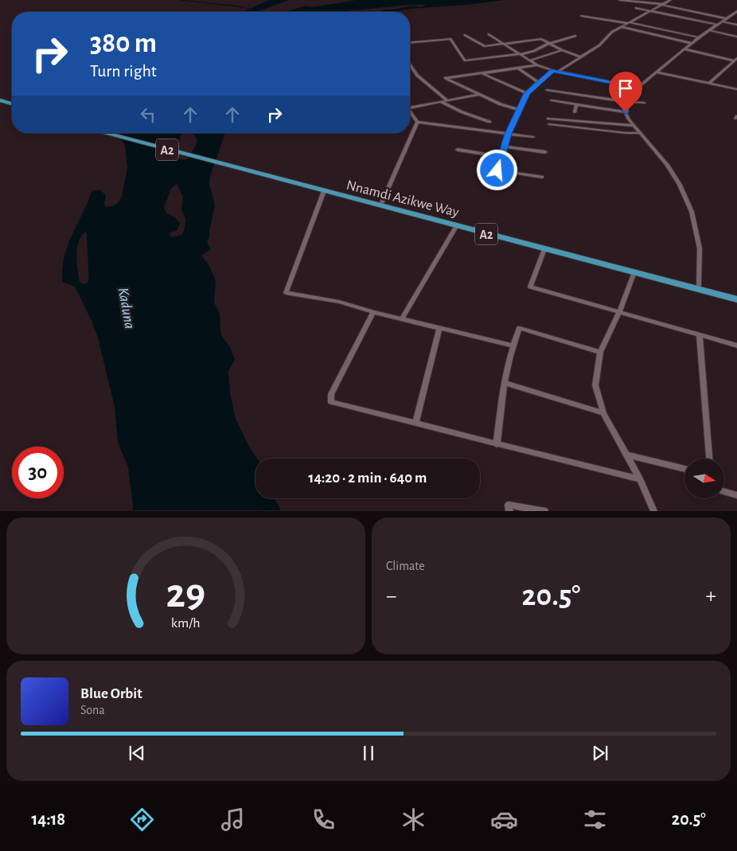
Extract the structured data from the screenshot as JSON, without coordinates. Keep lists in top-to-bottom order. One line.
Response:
{"streets":{"highway":["A2","Nnamdi Azikwe Way"]},"water":["Kaduna"],"north":"right","page":{"turn":["380 m","Turn right"],"limit":"30","trip":"14:20 · 2 min · 640 m","tile":"Climate","heat":["−","20.5°","+"],"song":["Blue Orbit","Sona"],"tabs":["14:18","20.5°"],"gauge":["29","km/h"]}}
